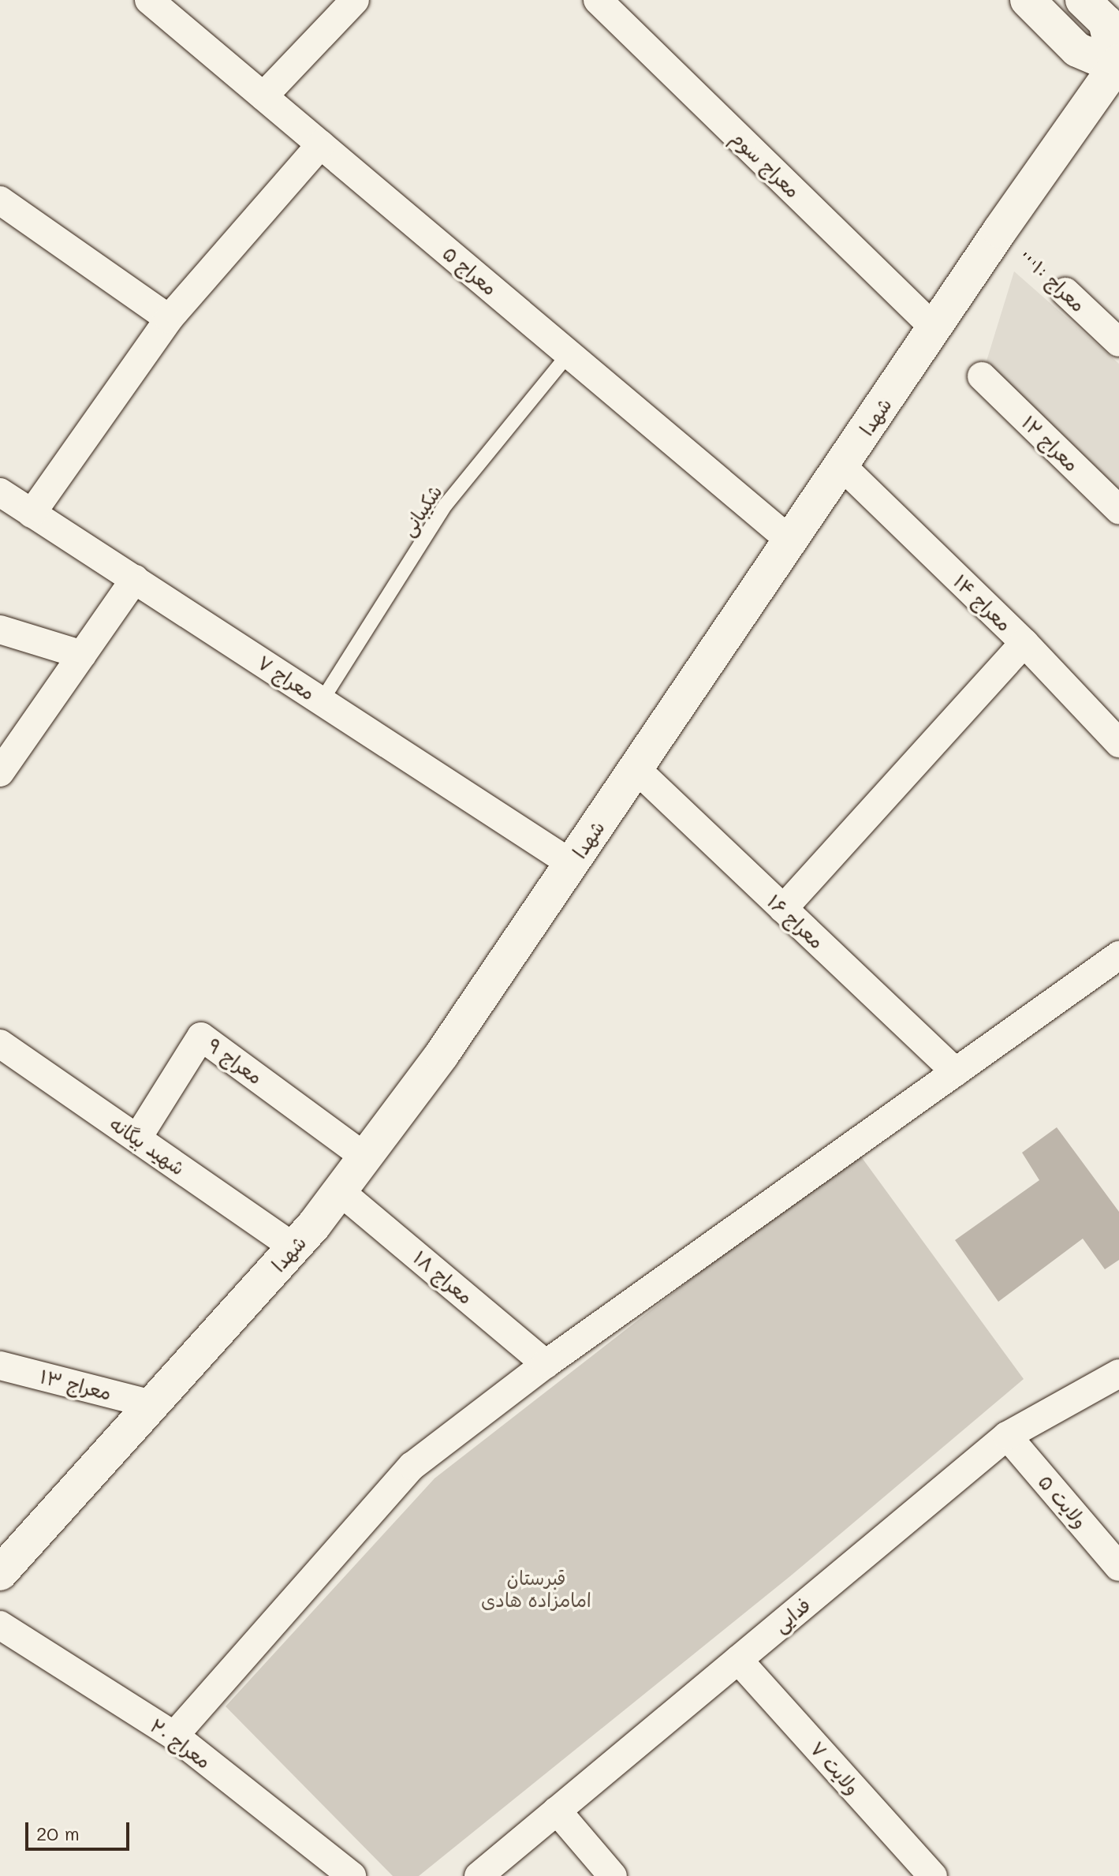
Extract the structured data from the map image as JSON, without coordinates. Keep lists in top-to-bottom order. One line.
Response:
{"streets":{"street":["معراج سوم","معراج ۵","معراج ۱۰","شهدا","معراج ۱۲","معراج ۱۴","معراج ۷","معراج ۱۶","معراج ۹","شهید بیگانه","معراج ۱۸","معراج ۱۳","ولایت ۵","فدایی","معراج ۲۰","ولایت ۷"],"lane":["شکیبانی"]},"crossings":[["معراج سوم","شهدا"],["معراج ۵","شهدا"],["معراج ۵","شکیبانی"],["معراج ۱۰","شهدا"],["شهدا","معراج ۱۴"],["شهدا","معراج ۷"],["شهدا","معراج ۱۶"],["شهدا","معراج ۹"],["شهدا","شهید بیگانه"],["شهدا","معراج ۱۸"],["شهدا","معراج ۱۳"],["شکیبانی","معراج ۷"],["معراج ۹","شهید بیگانه"],["ولایت ۵","فدایی"],["فدایی","ولایت ۷"]],"parks":["قبرستان امامزاده هادی"],"scale_bar":"20 m"}
